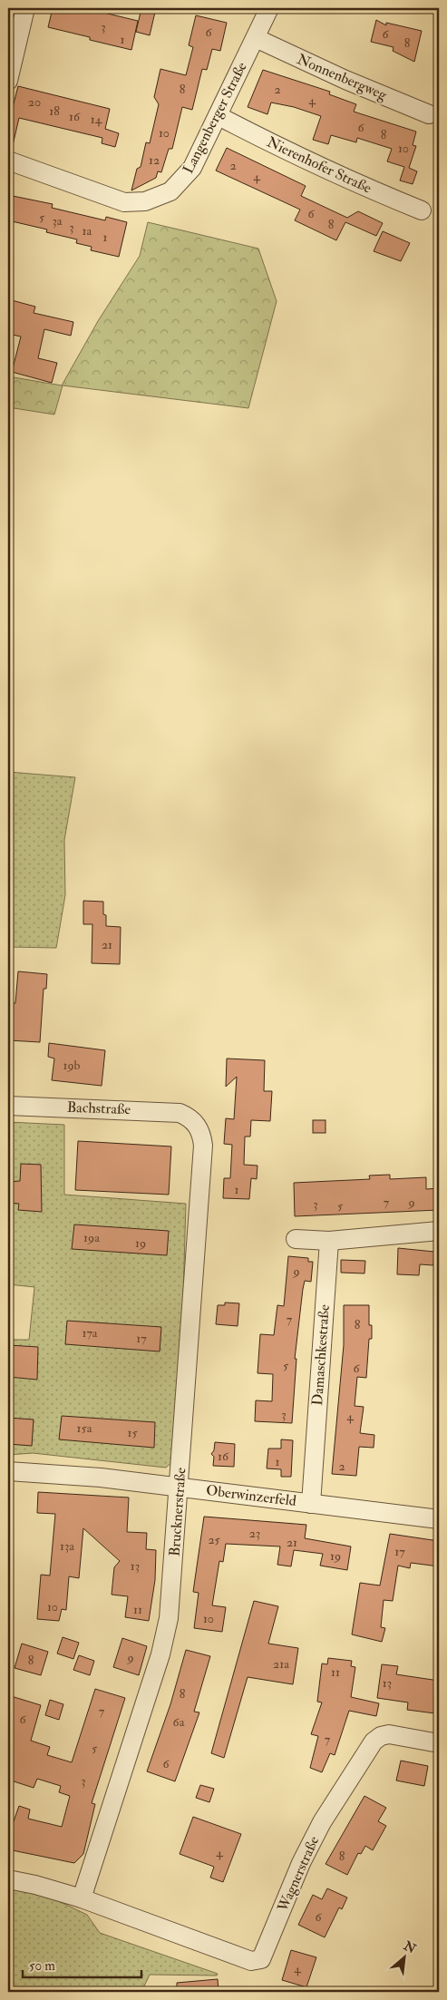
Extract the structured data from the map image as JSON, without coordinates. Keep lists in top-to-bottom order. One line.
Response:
{"streets":{"street":["Nonnenbergweg","Langenberger Straße","Nierenhofer Straße","Bachstraße","Damaschkestraße","Oberwinzerfeld","Brucknerstraße","Wagnerstraße"]},"crossings":[["Nonnenbergweg","Langenberger Straße"],["Langenberger Straße","Nierenhofer Straße"],["Bachstraße","Brucknerstraße"],["Damaschkestraße","Oberwinzerfeld"],["Oberwinzerfeld","Brucknerstraße"],["Brucknerstraße","Wagnerstraße"]],"house_numbers":["3","6","6","1","8","8","2","4","20","18","16","14","6","10","8","10","12","2","4","6","5","3a","8","3","1a","1","21","19b","1","7","9","3","5","19a","19","9","7","8","17a","17","5","6","3","4","15a","15","16","1","2","23","25","21","13a","17","19","13","10","11","10","9","8","21a","11","13","8","7","6","6a","7","5","6","3","4","8","6","4"],"scale_bar":"50 m","north":"top right"}
